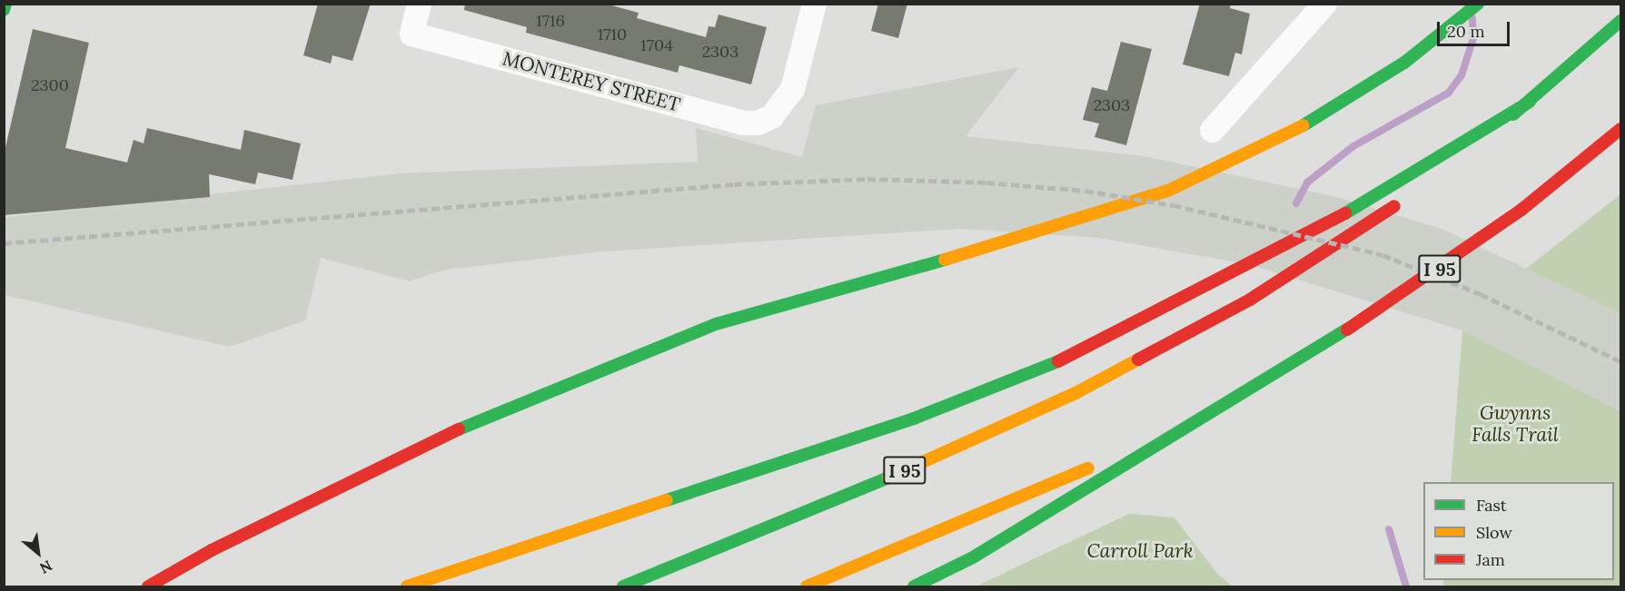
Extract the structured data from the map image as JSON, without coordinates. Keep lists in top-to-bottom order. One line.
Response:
{"streets":{"main road":["I 95"],"street":["MONTEREY STREET"]},"parks":["Gwynns Falls Trail","Carroll Park"],"house_numbers":["1716","1710","1704","2303","2300","2303"],"legend":["Fast","Slow","Jam"],"scale_bar":"20 m","north":"bottom right"}
